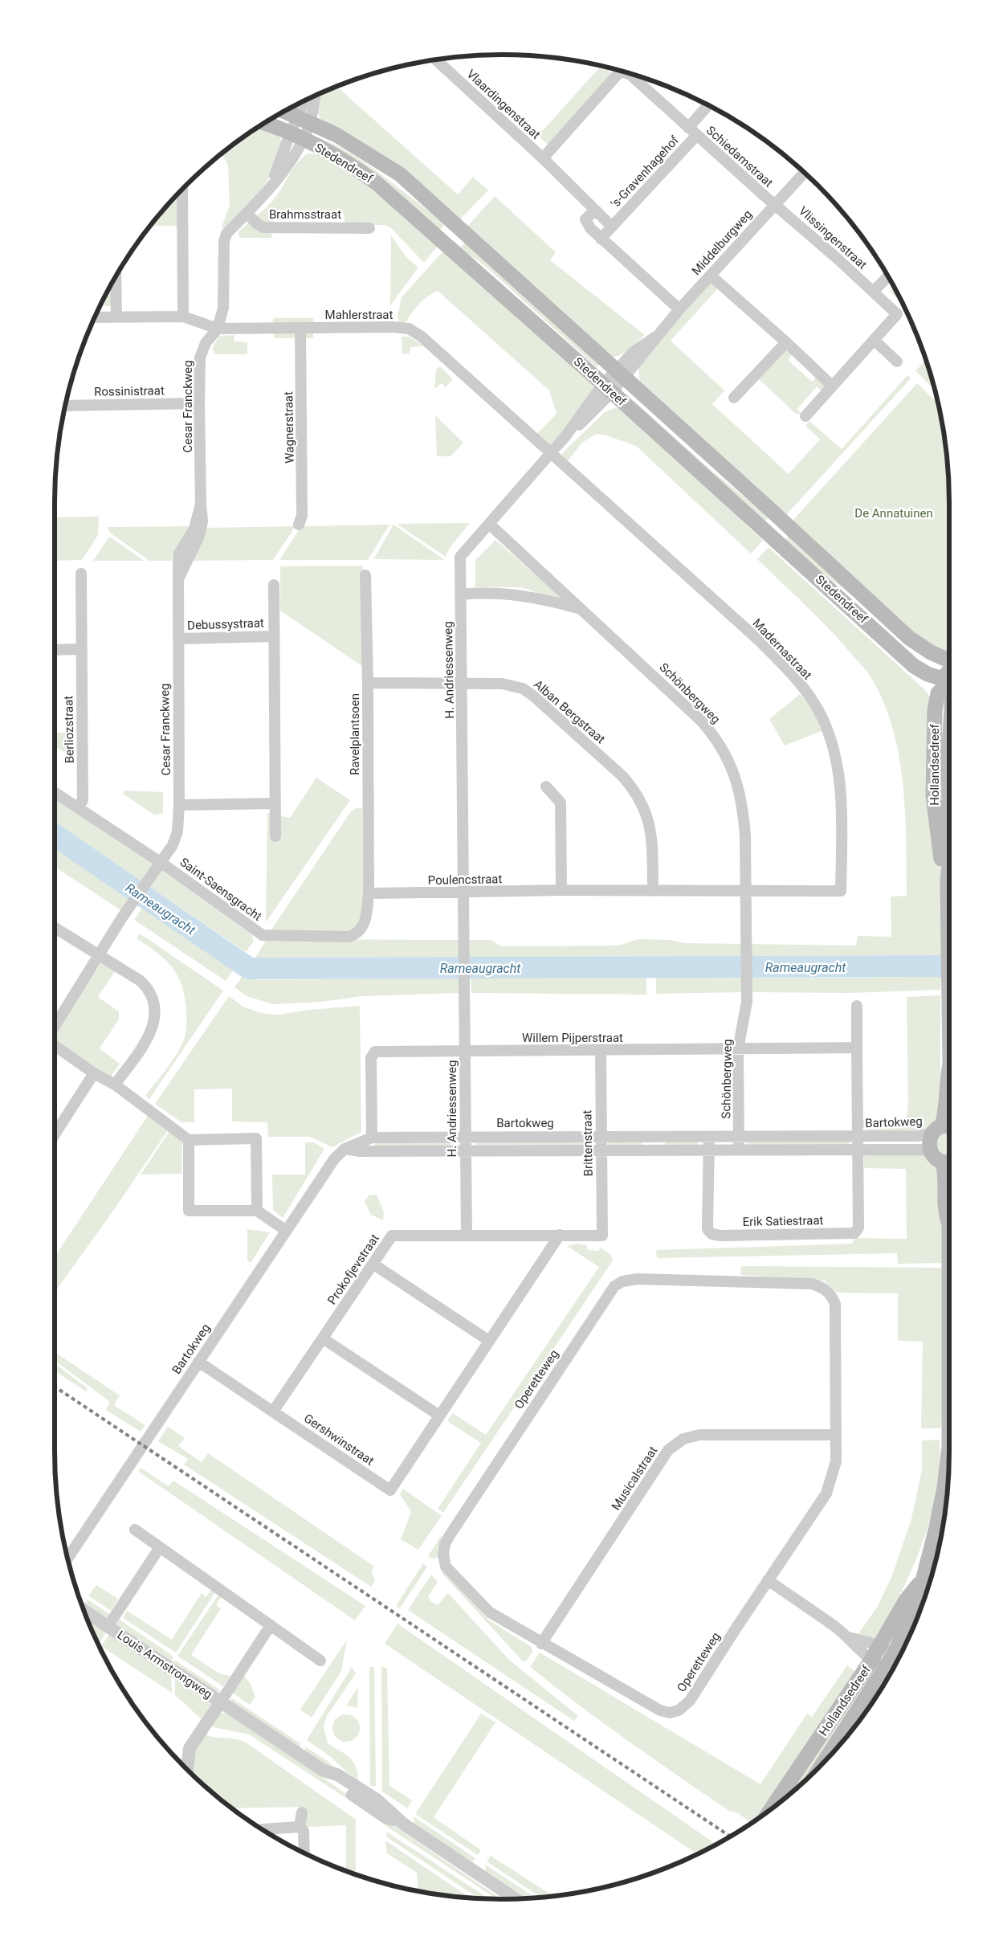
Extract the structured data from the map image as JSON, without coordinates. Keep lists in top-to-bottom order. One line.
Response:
{"streets":{"main road":["Stedendreef","Hollandsedreef"],"street":["Vlaardingenstraat","Schiedamstraat","'s-Gravenhagehof","Brahmsstraat","Vlissingenstraat","Middelburgweg","Mahlerstraat","Rossinistraat","Cesar Franckweg","Wagnerstraat","Debussystraat","Madernastraat","H. Andriessenweg","Schönbergweg","Alban Bergstraat","Berliozstraat","Ravelplantsoen","Poulencstraat","Saint-Saensgracht","Willem Pijperstraat","Bartokweg","Brittenstraat","Erik Satiestraat","Prokofjevstraat","Operetteweg","Gershwinstraat","Musicalstraat","Louis Armstrongweg"]},"crossings":[["Vlaardingenstraat","'s-Gravenhagehof"],["Schiedamstraat","'s-Gravenhagehof"],["Schiedamstraat","Vlissingenstraat"],["Schiedamstraat","Middelburgweg"],["Stedendreef","Middelburgweg"],["Stedendreef","Cesar Franckweg"],["Stedendreef","H. Andriessenweg"],["'s-Gravenhagehof","Middelburgweg"],["Brahmsstraat","Cesar Franckweg"],["Vlissingenstraat","Middelburgweg"],["Middelburgweg","H. Andriessenweg"],["Mahlerstraat","Cesar Franckweg"],["Mahlerstraat","Wagnerstraat"],["Mahlerstraat","Madernastraat"],["Mahlerstraat","H. Andriessenweg"],["Rossinistraat","Cesar Franckweg"],["Cesar Franckweg","Debussystraat"],["Cesar Franckweg","Saint-Saensgracht"],["Madernastraat","H. Andriessenweg"],["Madernastraat","Schönbergweg"],["Madernastraat","Poulencstraat"],["H. Andriessenweg","Schönbergweg"],["H. Andriessenweg","Alban Bergstraat"],["H. Andriessenweg","Poulencstraat"],["H. Andriessenweg","Willem Pijperstraat"],["H. Andriessenweg","Bartokweg"],["H. Andriessenweg","Prokofjevstraat"],["Schönbergweg","Poulencstraat"],["Schönbergweg","Willem Pijperstraat"],["Schönbergweg","Bartokweg"],["Alban Bergstraat","Ravelplantsoen"],["Alban Bergstraat","Poulencstraat"],["Berliozstraat","Saint-Saensgracht"],["Ravelplantsoen","Poulencstraat"],["Ravelplantsoen","Saint-Saensgracht"],["Hollandsedreef","Bartokweg"],["Poulencstraat","Saint-Saensgracht"],["Willem Pijperstraat","Bartokweg"],["Willem Pijperstraat","Brittenstraat"],["Bartokweg","Brittenstraat"],["Bartokweg","Erik Satiestraat"],["Bartokweg","Gershwinstraat"],["Brittenstraat","Prokofjevstraat"],["Prokofjevstraat","Gershwinstraat"],["Operetteweg","Musicalstraat"]],"water":["Rameaugracht"],"parks":["De Annatuinen"]}
